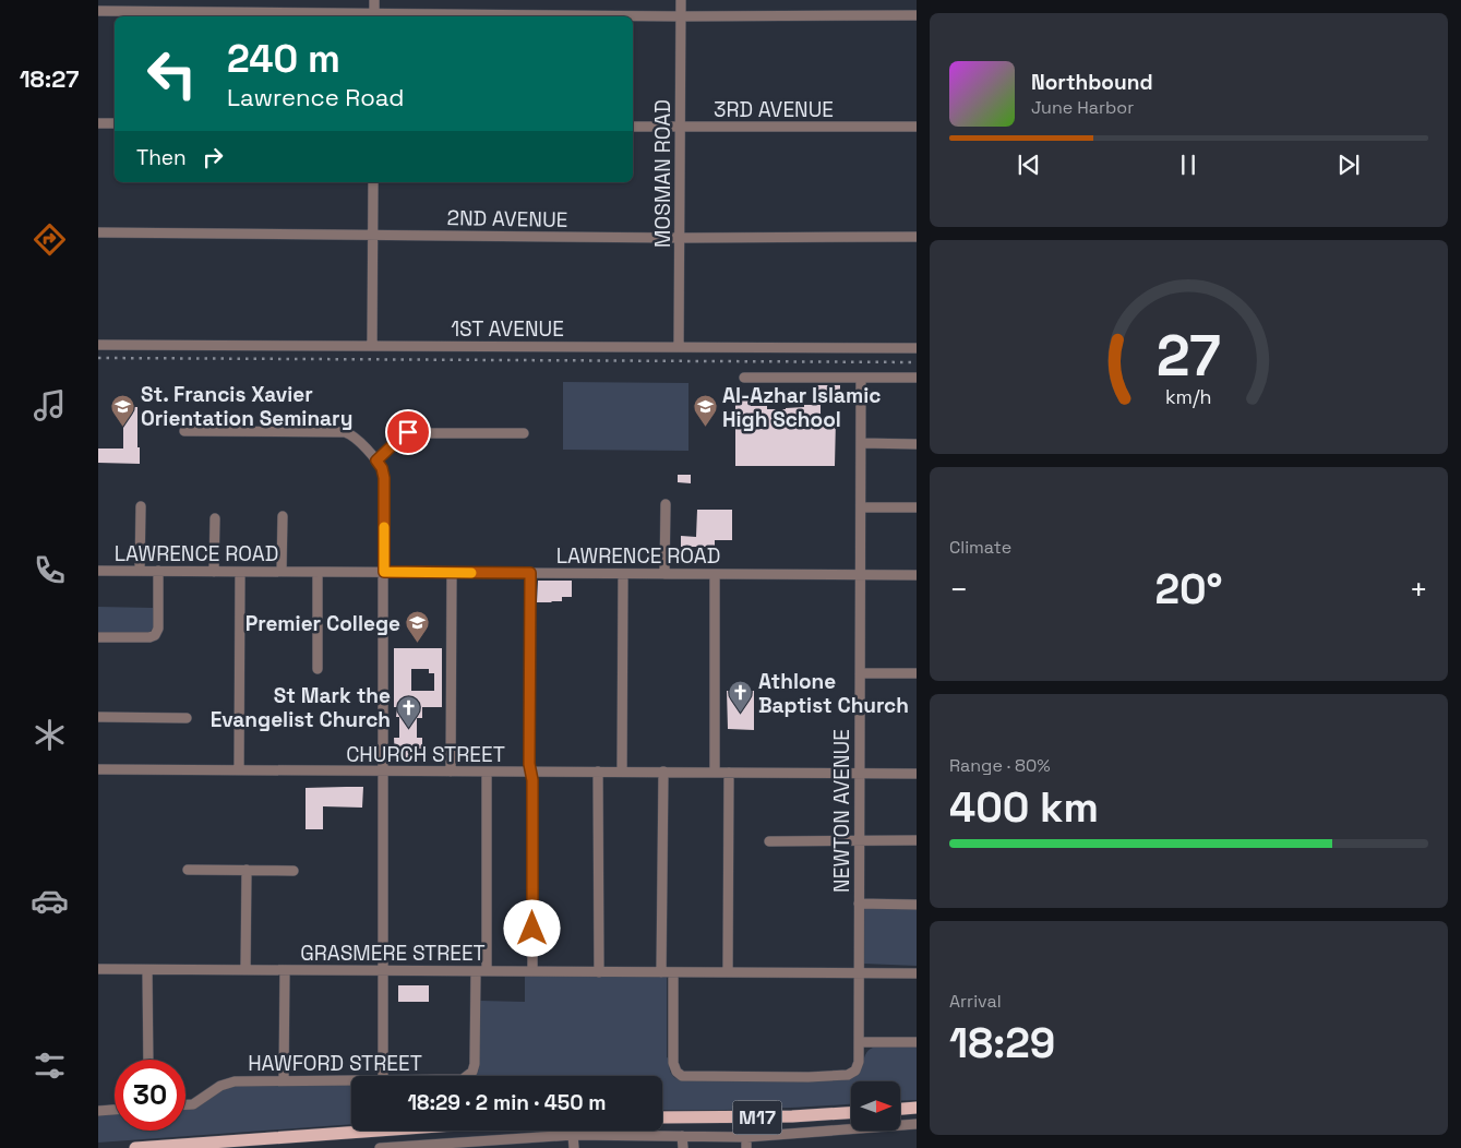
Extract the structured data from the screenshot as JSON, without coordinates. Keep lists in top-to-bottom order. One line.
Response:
{"streets":{"main road":["M17"],"street":["3RD AVENUE","MOSMAN ROAD","2ND AVENUE","1ST AVENUE","LAWRENCE ROAD","CHURCH STREET","NEWTON AVENUE","GRASMERE STREET","HAWFORD STREET"]},"crossings":[["3RD AVENUE","MOSMAN ROAD"],["MOSMAN ROAD","2ND AVENUE"],["MOSMAN ROAD","1ST AVENUE"],["LAWRENCE ROAD","NEWTON AVENUE"],["CHURCH STREET","NEWTON AVENUE"],["NEWTON AVENUE","GRASMERE STREET"],["GRASMERE STREET","HAWFORD STREET"]],"places":{"school or university":["St. Francis Xavier Orientation Seminary","Al-Azhar Islamic High School","Premier College"],"church":["Athlone Baptist Church","St Mark the Evangelist Church"]},"north":"right","page":{"tabs":"18:27","turn":["240 m","Lawrence Road"],"song":["Northbound","June Harbor"],"then":"Then","tile":["Climate",["Range · 80%","400 km"],["Arrival","18:29"]],"heat":["−","20°","+"],"limit":"30","trip":"18:29 · 2 min · 450 m","gauge":["27","km/h"]}}
